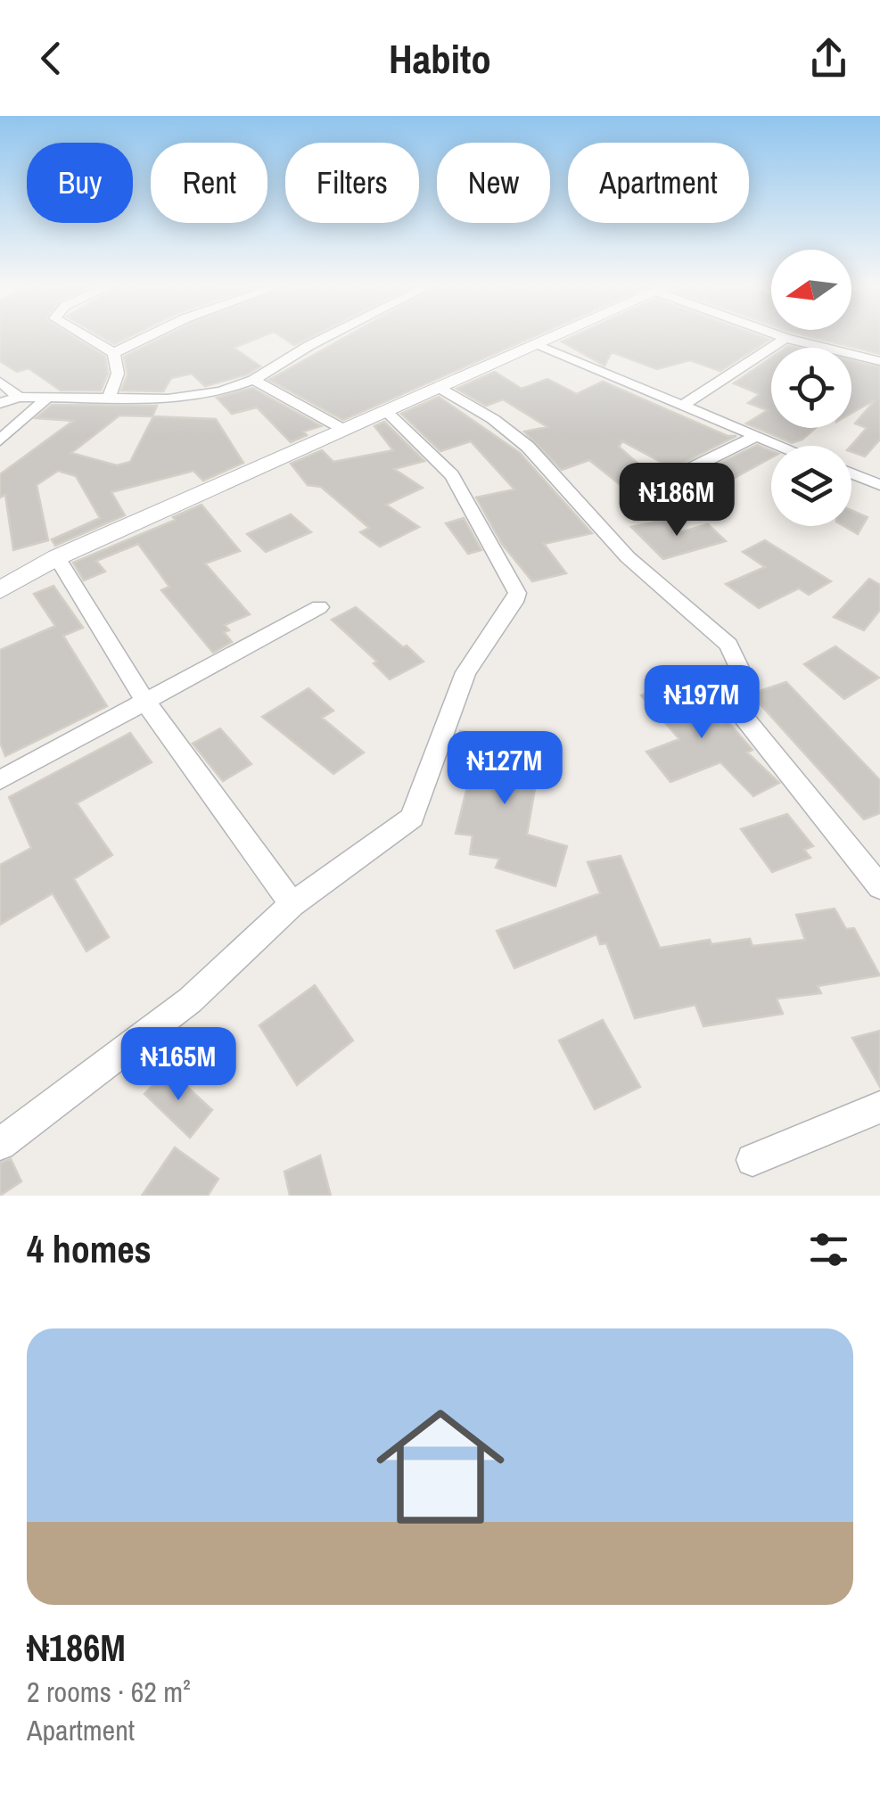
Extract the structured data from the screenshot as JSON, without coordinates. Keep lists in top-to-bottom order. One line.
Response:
{"north":"left","page":{"header":"Habito","chip":["Buy","Rent","Filters","New","Apartment"],"price":["₦186M","₦197M","₦127M","₦165M"],"heading":"4 homes","list":[{"name":"₦186M","note":"2 rooms · 62 m² · Apartment"}]}}
